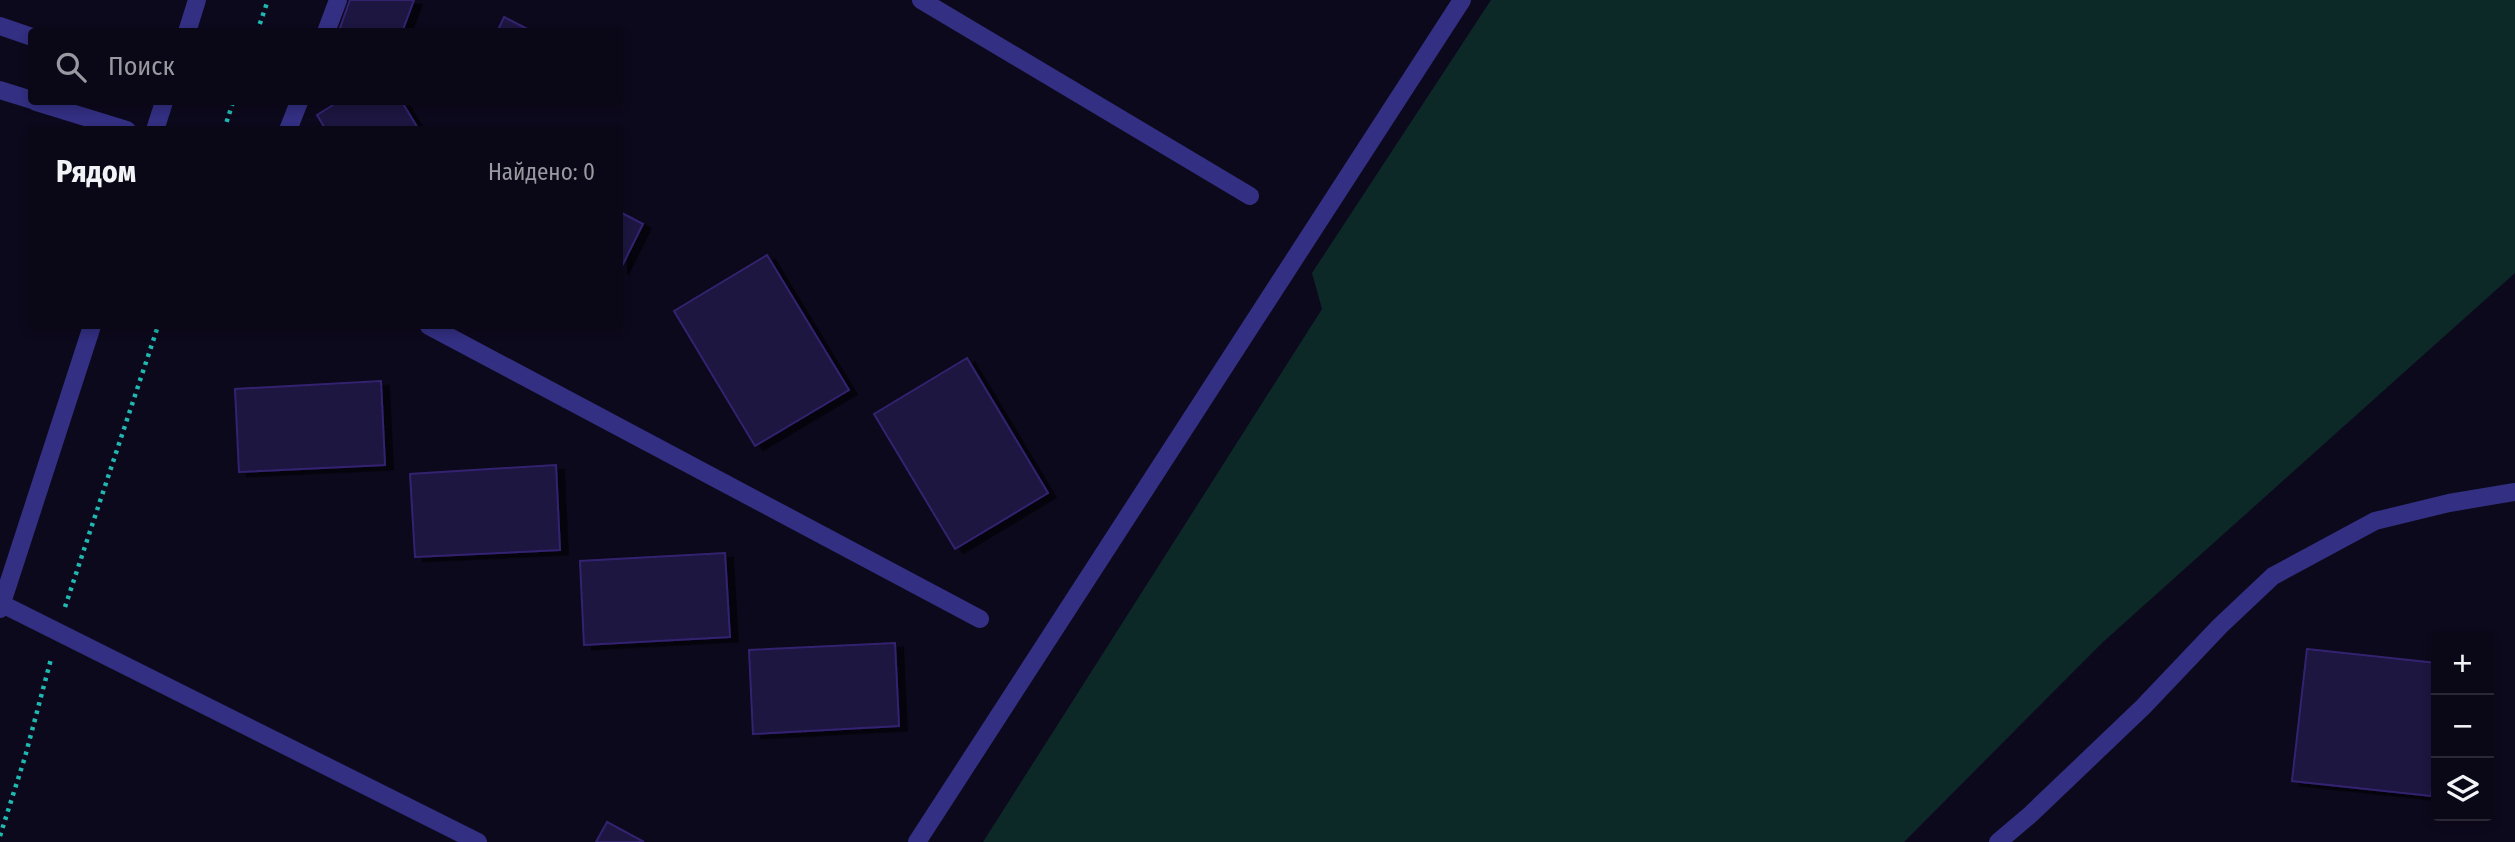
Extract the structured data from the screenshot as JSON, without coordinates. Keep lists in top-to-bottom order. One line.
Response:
{"page":{"search":"Поиск","heading":["Рядом","Найдено: 0"],"map_buttons":["+","−"]}}
